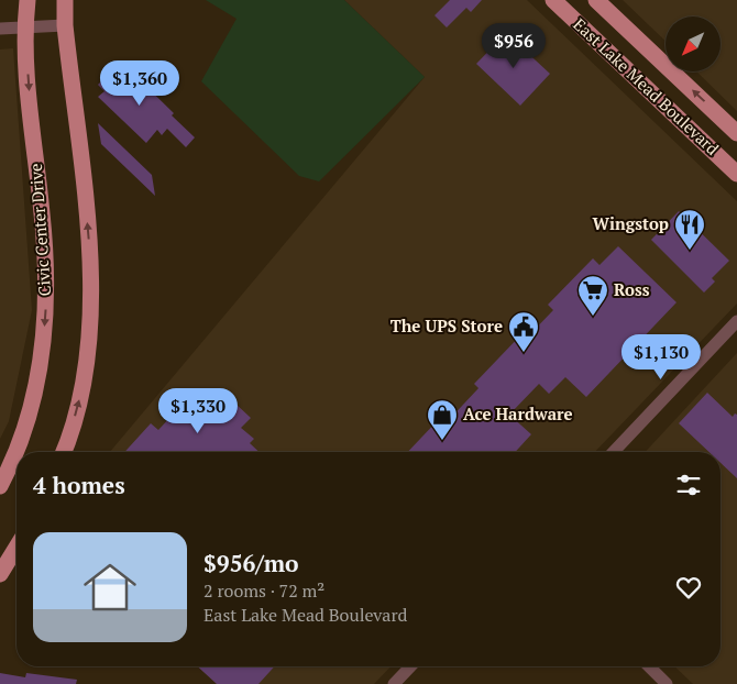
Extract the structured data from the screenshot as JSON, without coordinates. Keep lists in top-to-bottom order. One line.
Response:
{"streets":{"main road":["East Lake Mead Boulevard","Civic Center Drive"]},"places":{"restaurant":["Wingstop"],"supermarket":["Ross"],"public building":["The UPS Store"],"shop":["Ace Hardware"]},"north":"bottom left","page":{"price":["$956","$1,360","$1,130","$1,330"],"heading":"4 homes","list":[{"name":"$956/mo","note":"2 rooms · 72 m² · East Lake Mead Boulevard"}]}}
